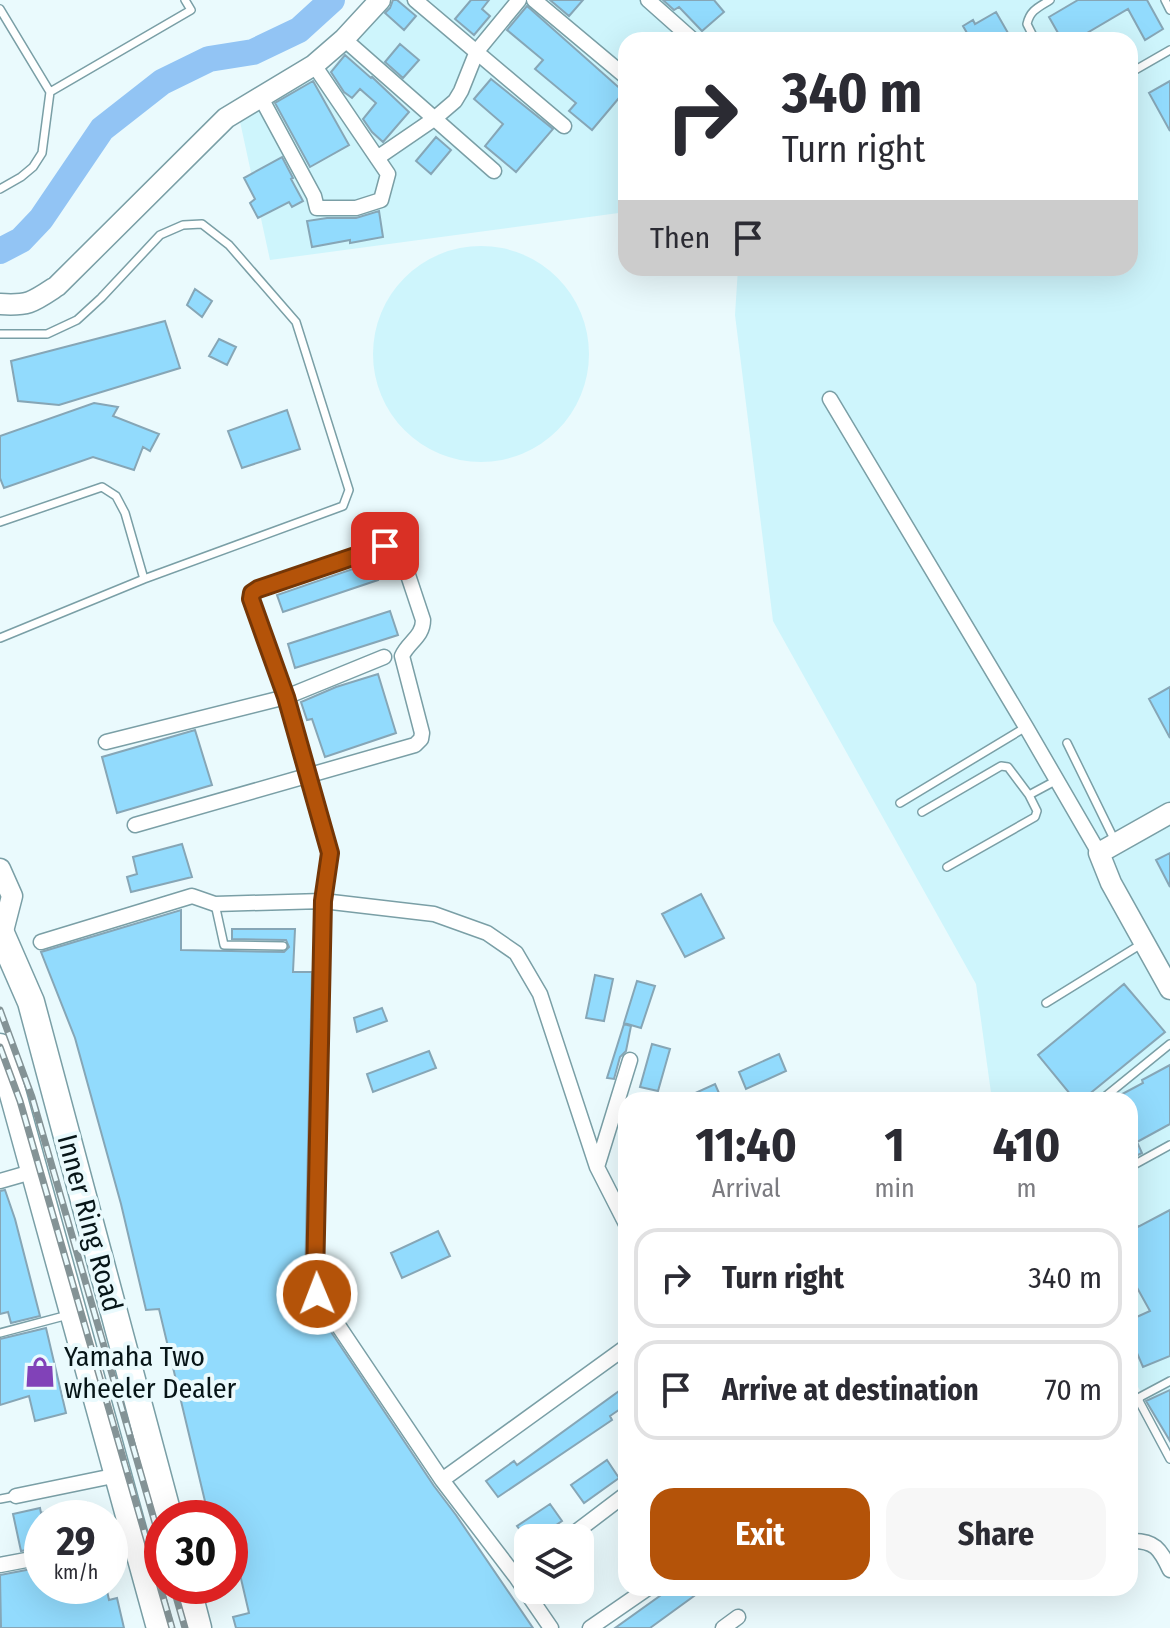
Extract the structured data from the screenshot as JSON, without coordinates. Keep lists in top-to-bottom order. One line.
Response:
{"streets":{"highway":["Inner Ring Road"]},"places":{"shop":["Yamaha Two wheeler Dealer"]},"page":{"turn":["340 m","Turn right"],"then":"Then","eta":["11:40","Arrival","1","min","410","m"],"list":[{"name":"Turn right","value":"340 m"},{"name":"Arrive at destination","value":"70 m"}],"buttons":["Exit","Share"],"speed":"29 km/h","limit":"30"}}
